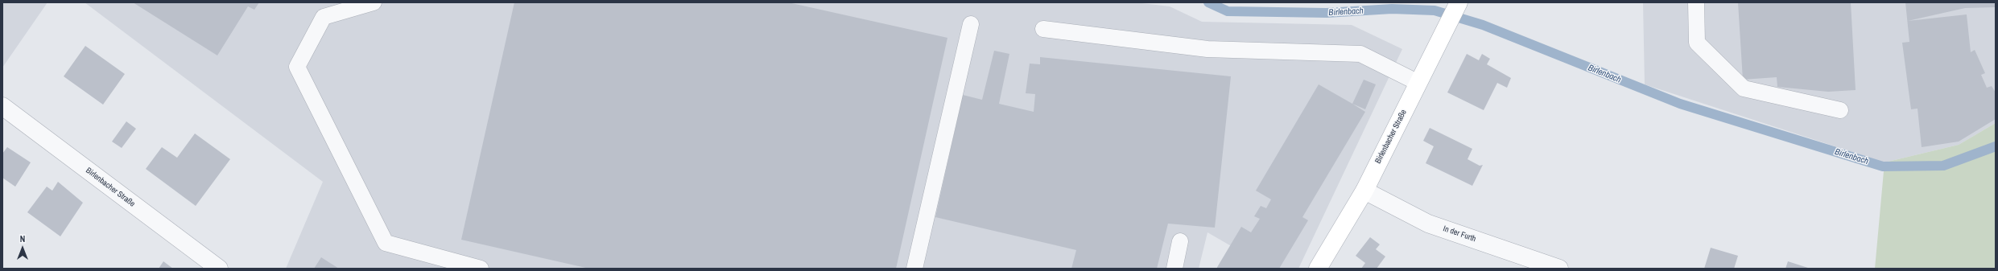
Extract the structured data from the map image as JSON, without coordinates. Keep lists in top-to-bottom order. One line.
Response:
{"streets":{"street":["Birlenbacher Straße","In der Furth"]},"crossings":[["Birlenbacher Straße","In der Furth"]],"water":["Birlenbach"],"north":"top"}
